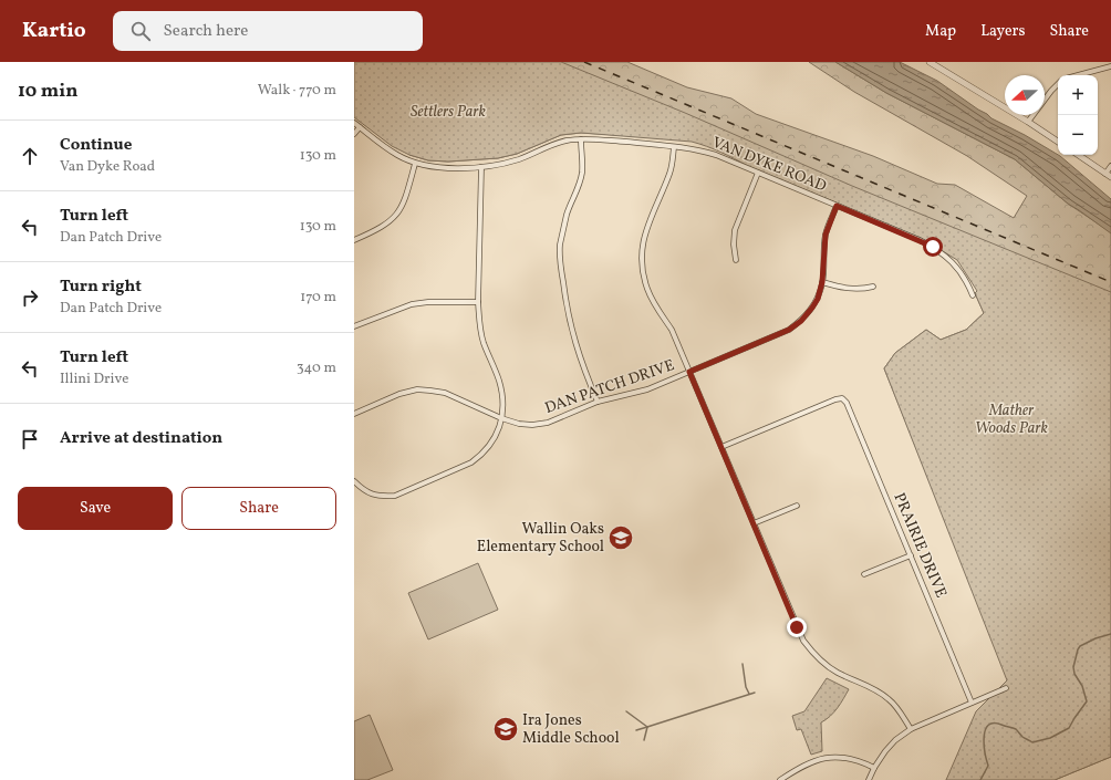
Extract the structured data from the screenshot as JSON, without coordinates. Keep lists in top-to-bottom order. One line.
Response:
{"streets":{"street":["VAN DYKE ROAD","DAN PATCH DRIVE","PRAIRIE DRIVE"]},"crossings":[["VAN DYKE ROAD","DAN PATCH DRIVE"]],"parks":["Settlers Park","Mather Woods Park"],"places":{"school or university":["Wallin Oaks Elementary School","Ira Jones Middle School"]},"north":"left","page":{"header":"Kartio","search":"Search here","nav":["Map","Layers","Share"],"heading":["10 min","Walk · 770 m"],"map_buttons":["+","−"],"list":[["Continue","Van Dyke Road","130 m"],["Turn left","Dan Patch Drive","130 m"],["Turn right","Dan Patch Drive","170 m"],["Turn left","Illini Drive","340 m"],"Arrive at destination"],"buttons":["Save","Share"]}}
